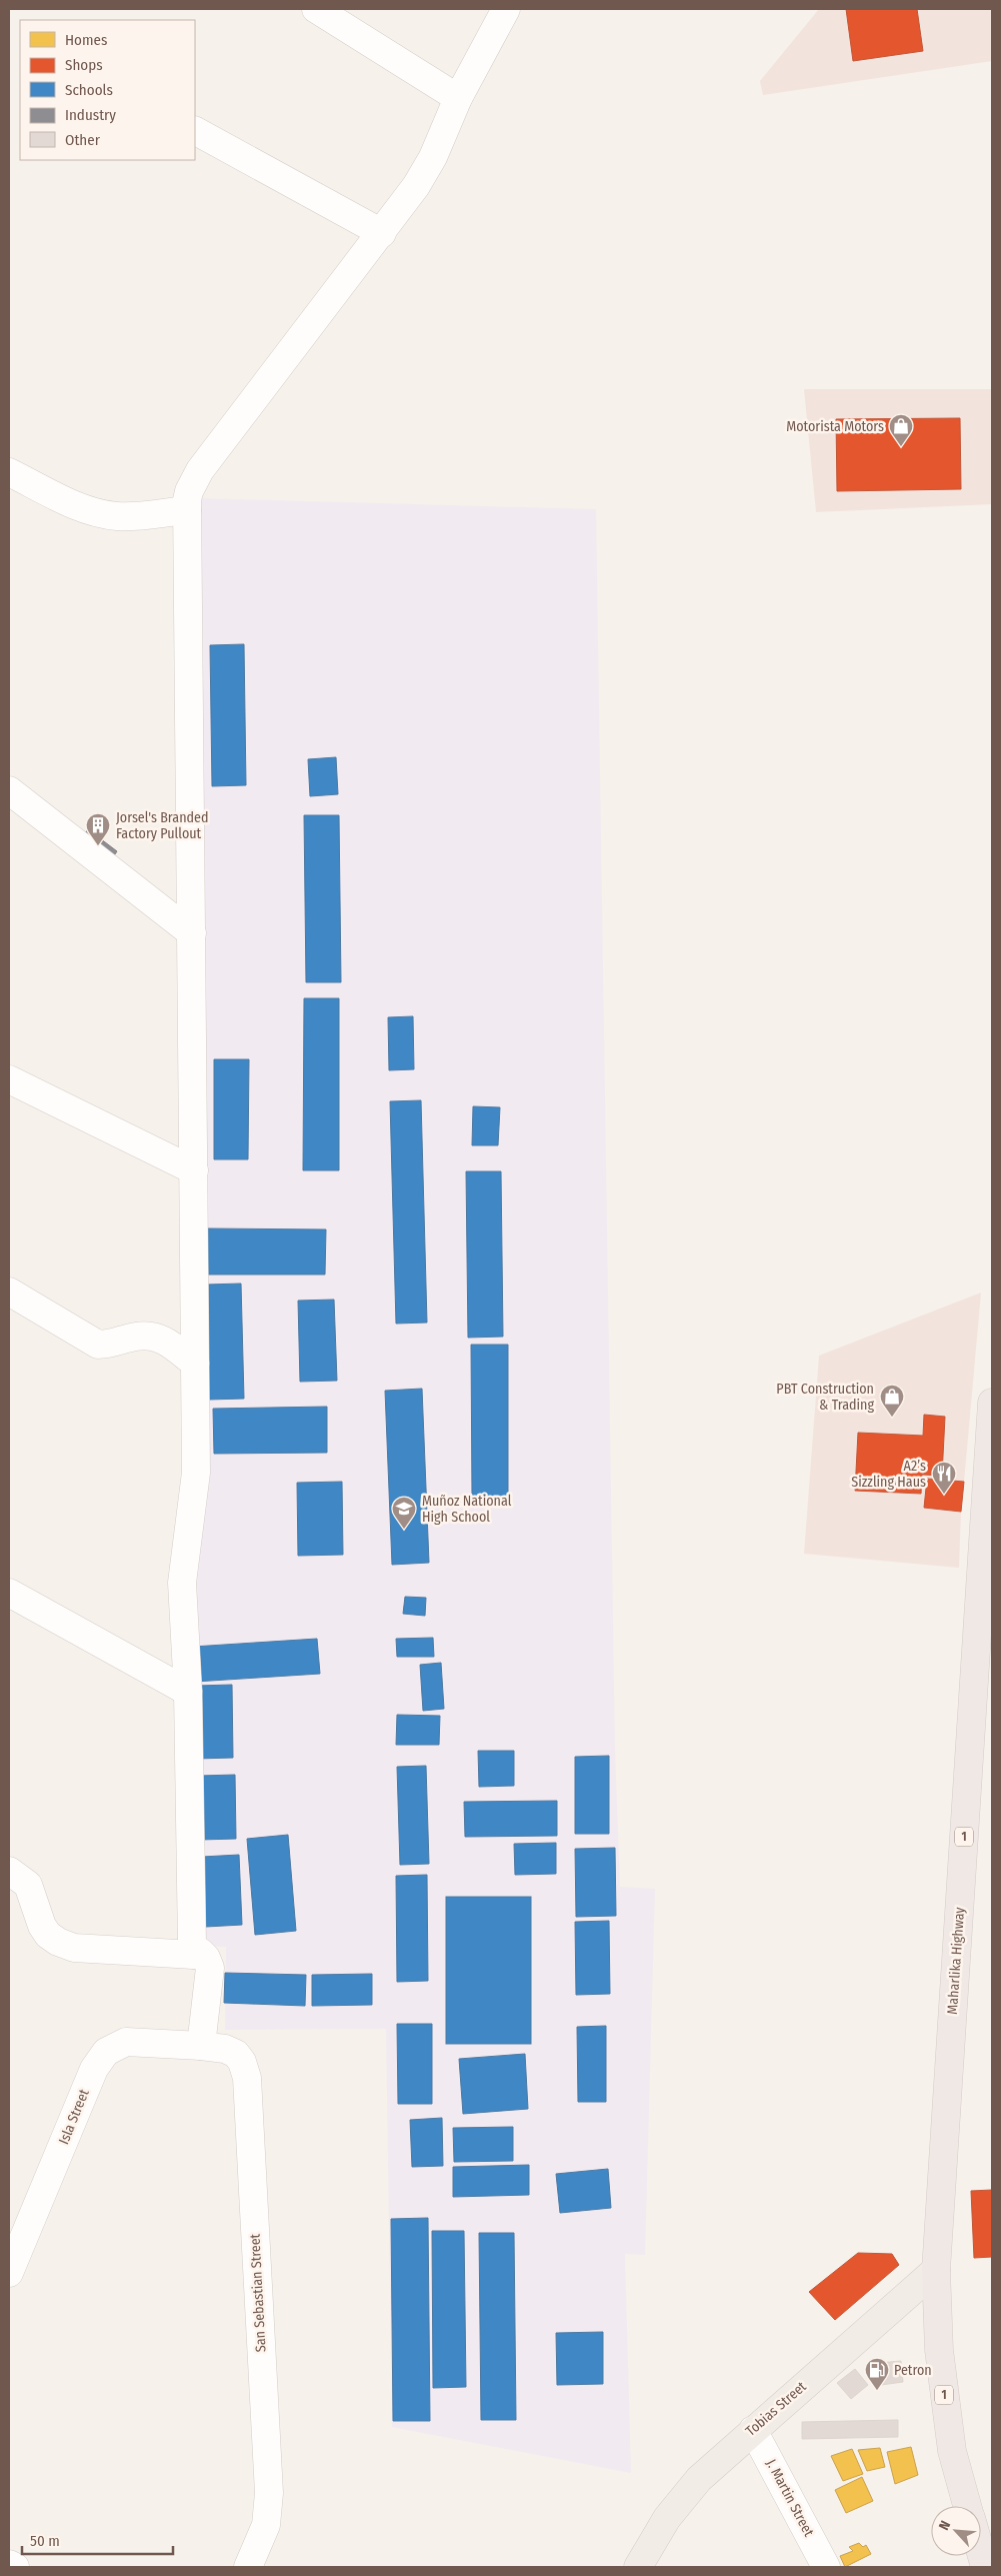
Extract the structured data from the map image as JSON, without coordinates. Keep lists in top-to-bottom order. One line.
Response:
{"streets":{"highway":["1","Maharlika Highway"],"main road":["Tobias Street"],"street":["Isla Street","San Sebastian Street","J. Martin Street"]},"crossings":[["Maharlika Highway","Tobias Street"],["Isla Street","San Sebastian Street"],["Tobias Street","J. Martin Street"]],"places":{"shop":["Motorista Motors","PBT Construction & Trading"],"building":["Jorsel's Branded Factory Pullout"],"restaurant":["A2’s Sizzling Haus"],"school or university":["Muñoz National High School"],"fuel station":["Petron"]},"legend":["Homes","Shops","Schools","Industry","Other"],"scale_bar":"50 m","north":"top left"}
